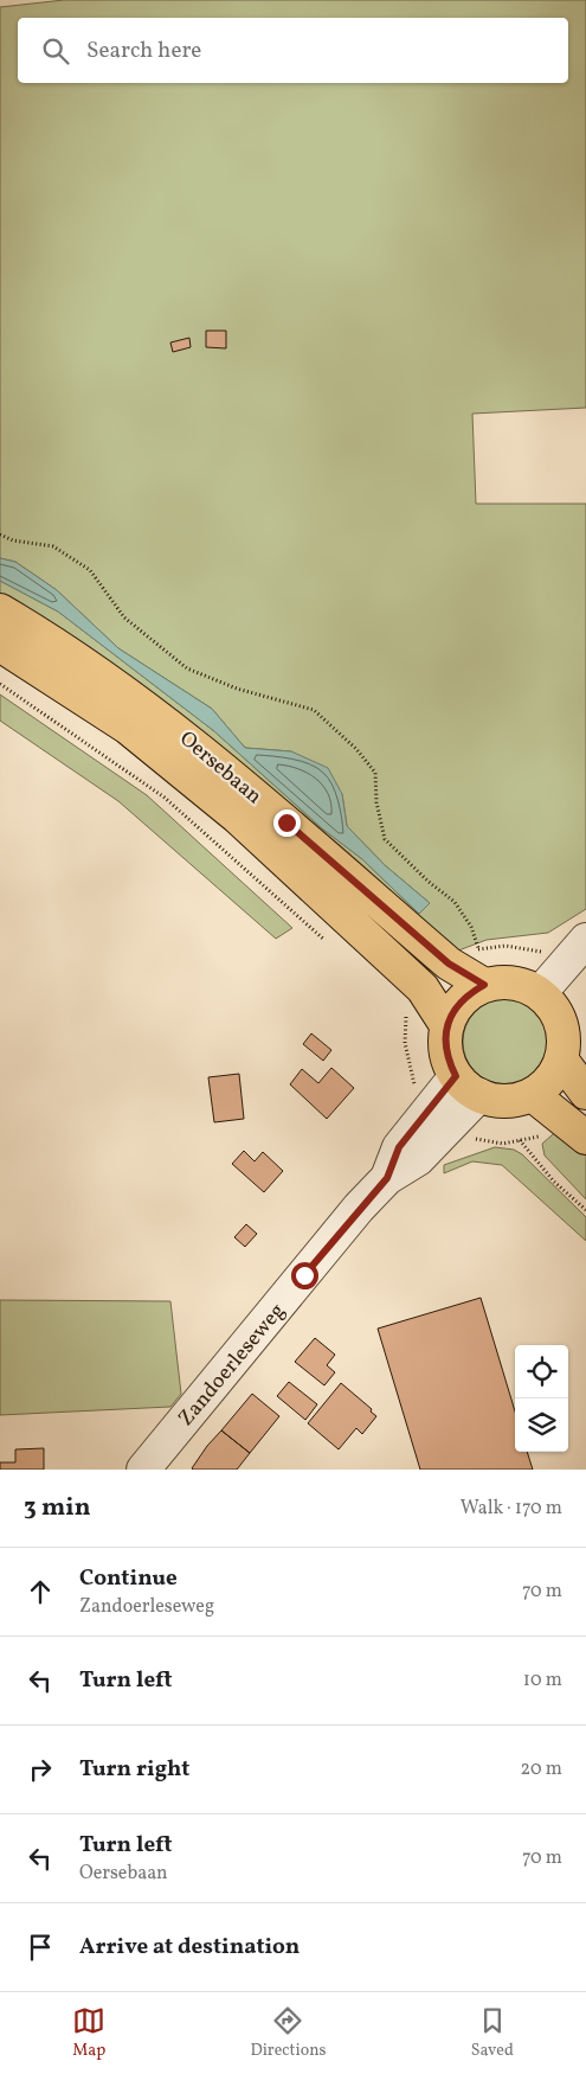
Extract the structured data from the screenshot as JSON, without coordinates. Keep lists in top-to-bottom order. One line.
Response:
{"streets":{"main road":["Oersebaan"],"street":["Zandoerleseweg"]},"crossings":[["Oersebaan","Zandoerleseweg"]],"page":{"search":"Search here","heading":["3 min","Walk · 170 m"],"list":[["Continue","Zandoerleseweg","70 m"],["Turn left","10 m"],["Turn right","20 m"],["Turn left","Oersebaan","70 m"],"Arrive at destination"],"nav":["Map","Directions","Saved"]}}
